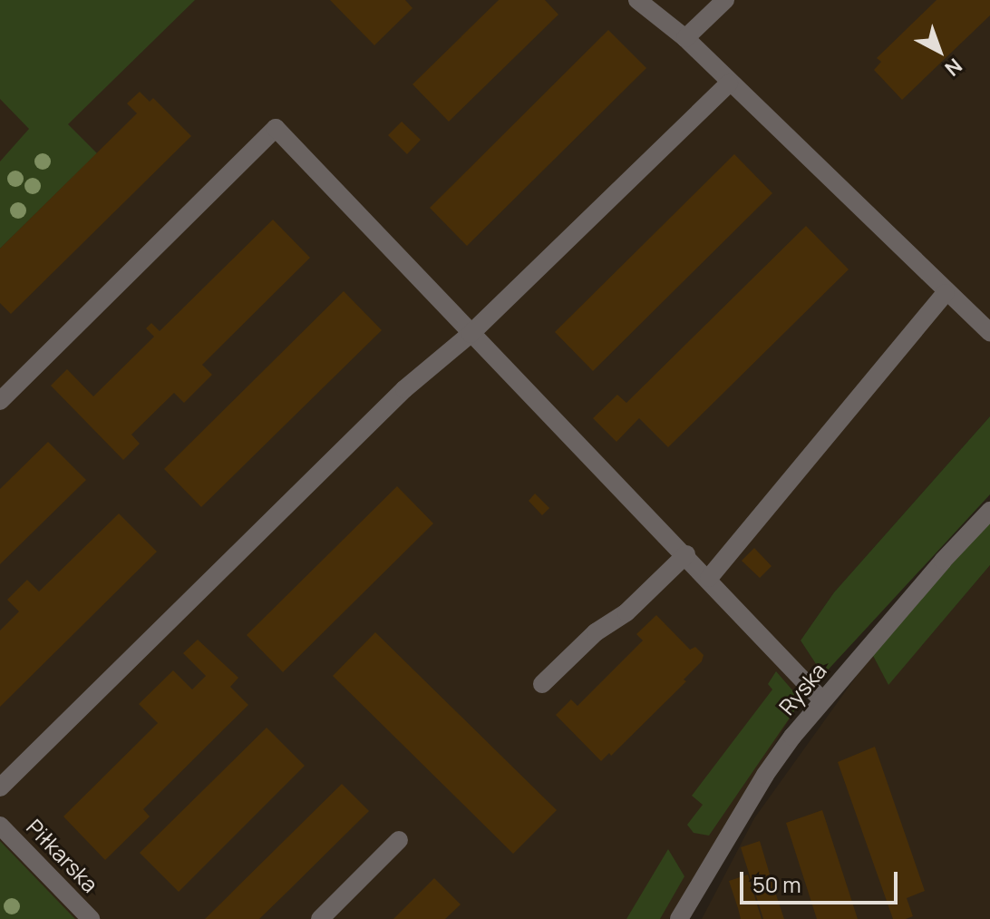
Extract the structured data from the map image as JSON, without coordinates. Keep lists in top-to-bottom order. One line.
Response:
{"streets":{"street":["Ryska","Piłkarska"]},"scale_bar":"50 m","north":"bottom right"}
